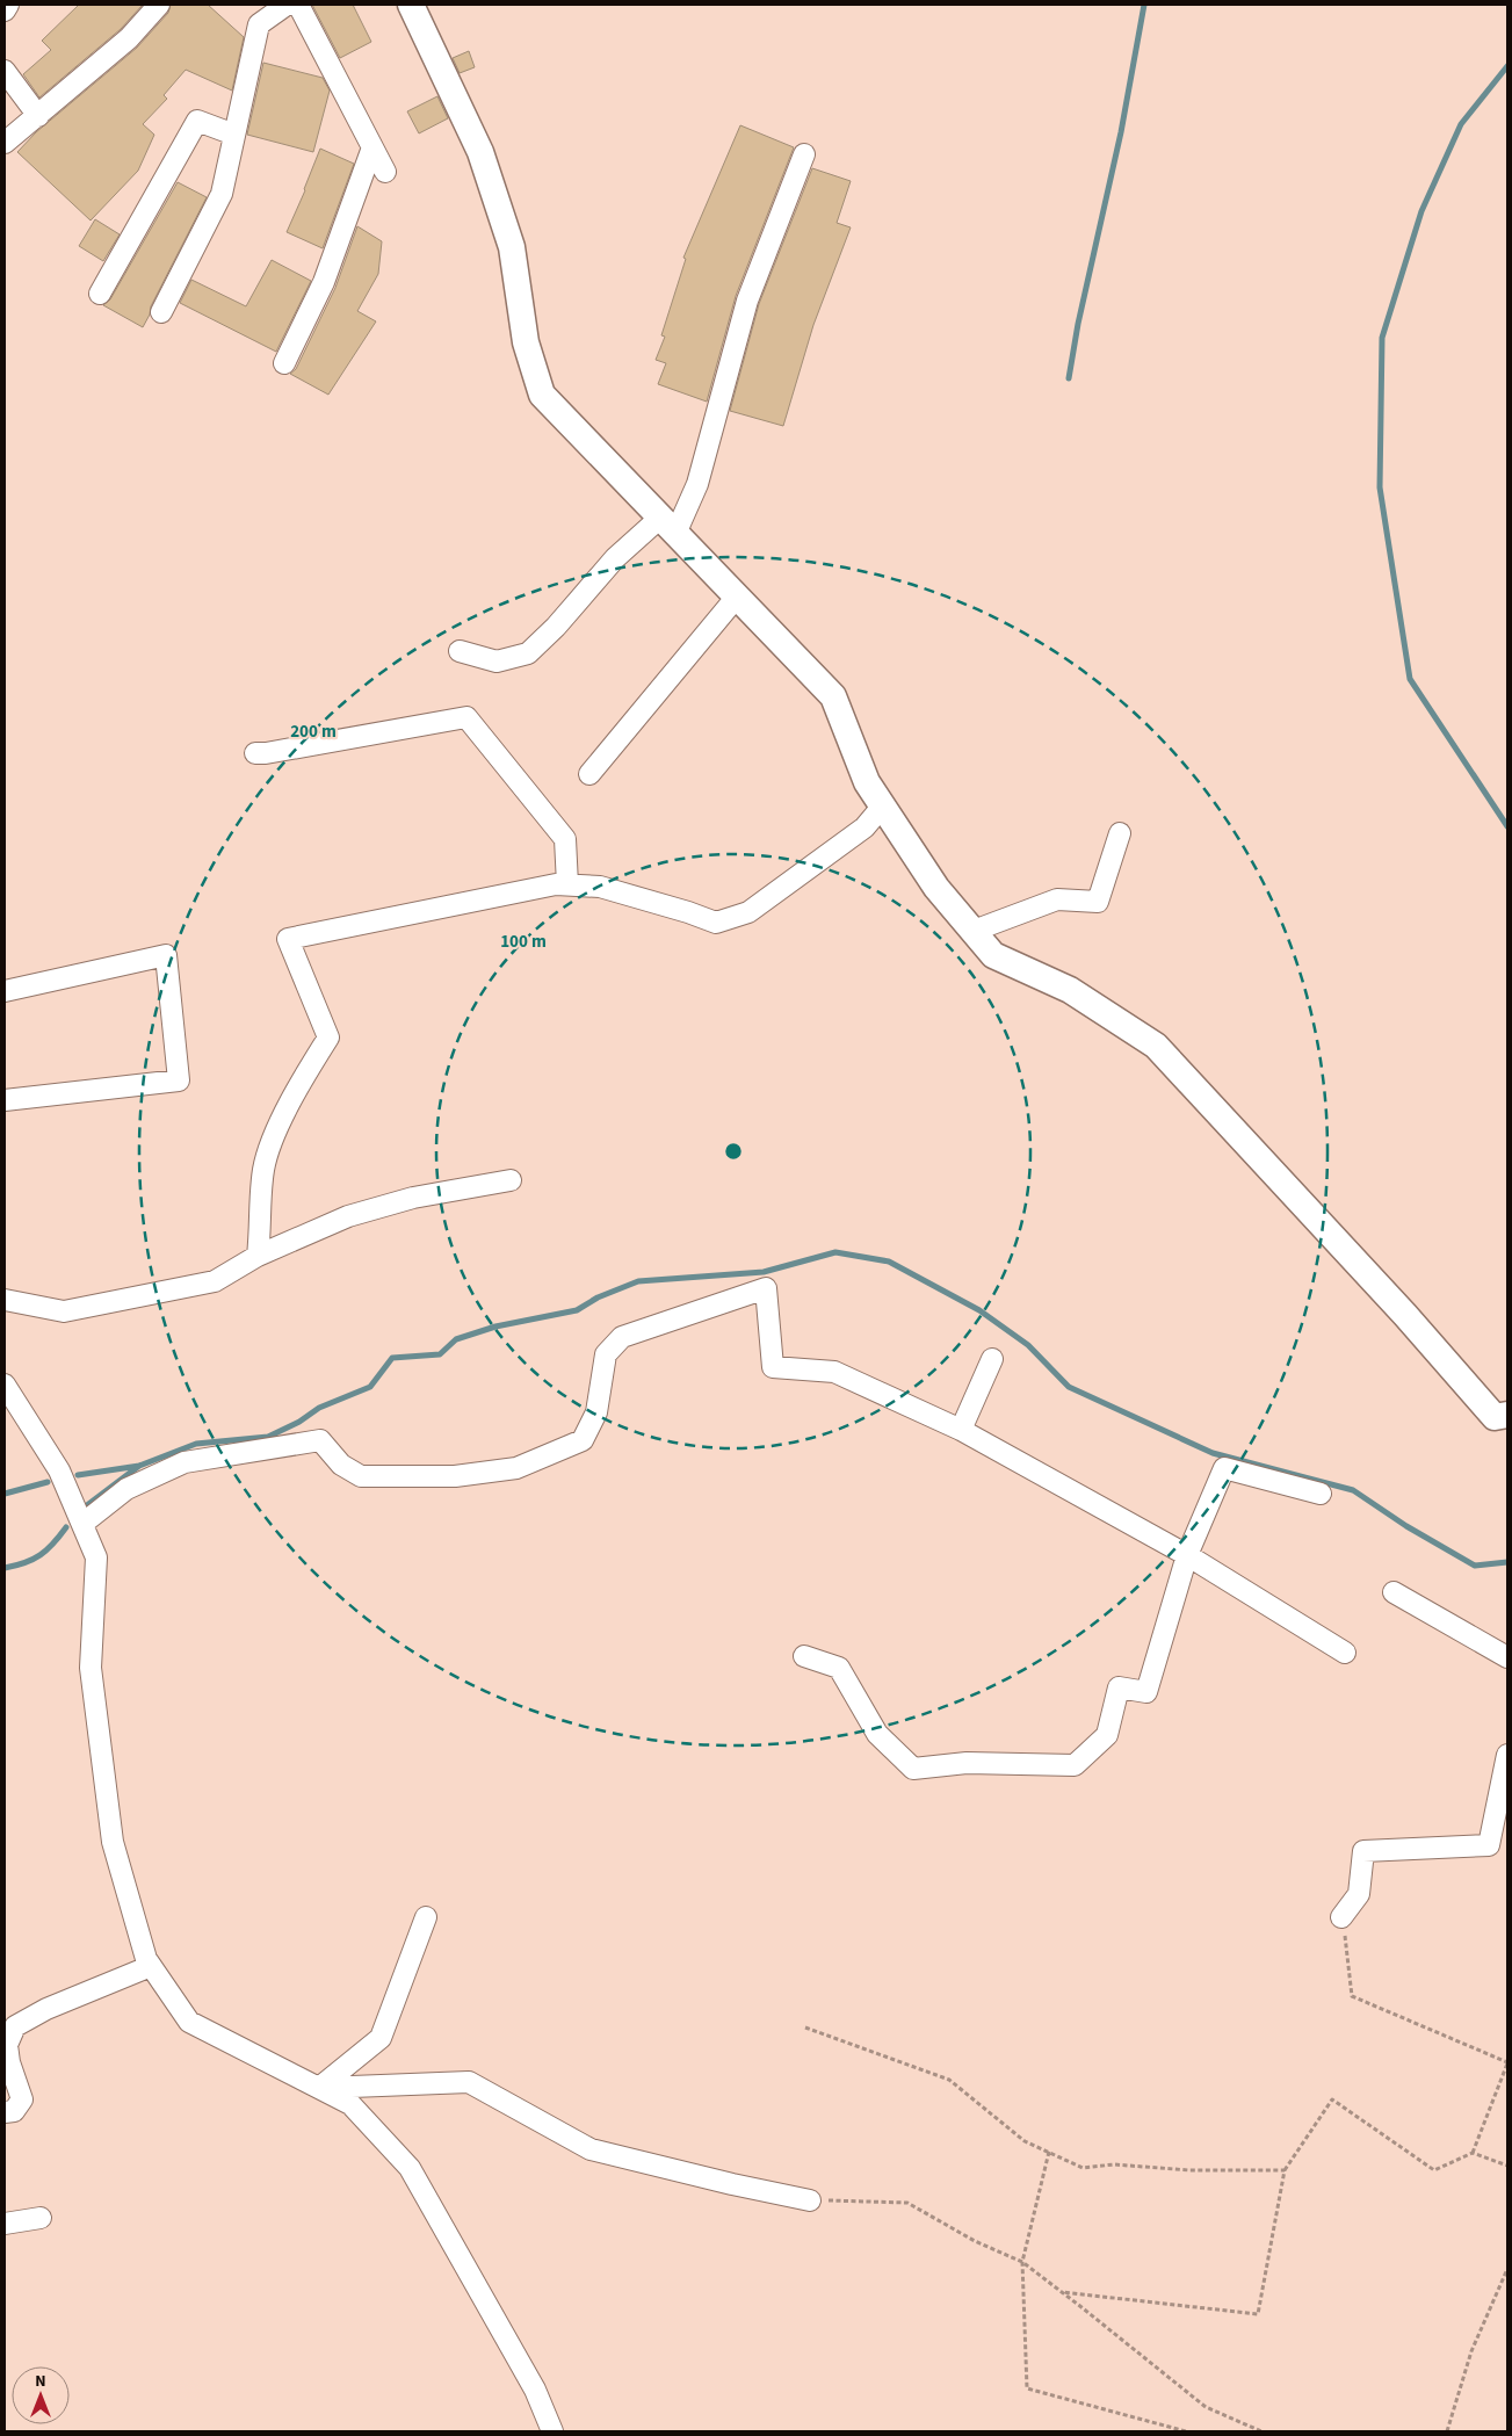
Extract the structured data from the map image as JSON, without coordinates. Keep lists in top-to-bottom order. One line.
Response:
{"north":"top","rings":["200 m","100 m"]}
